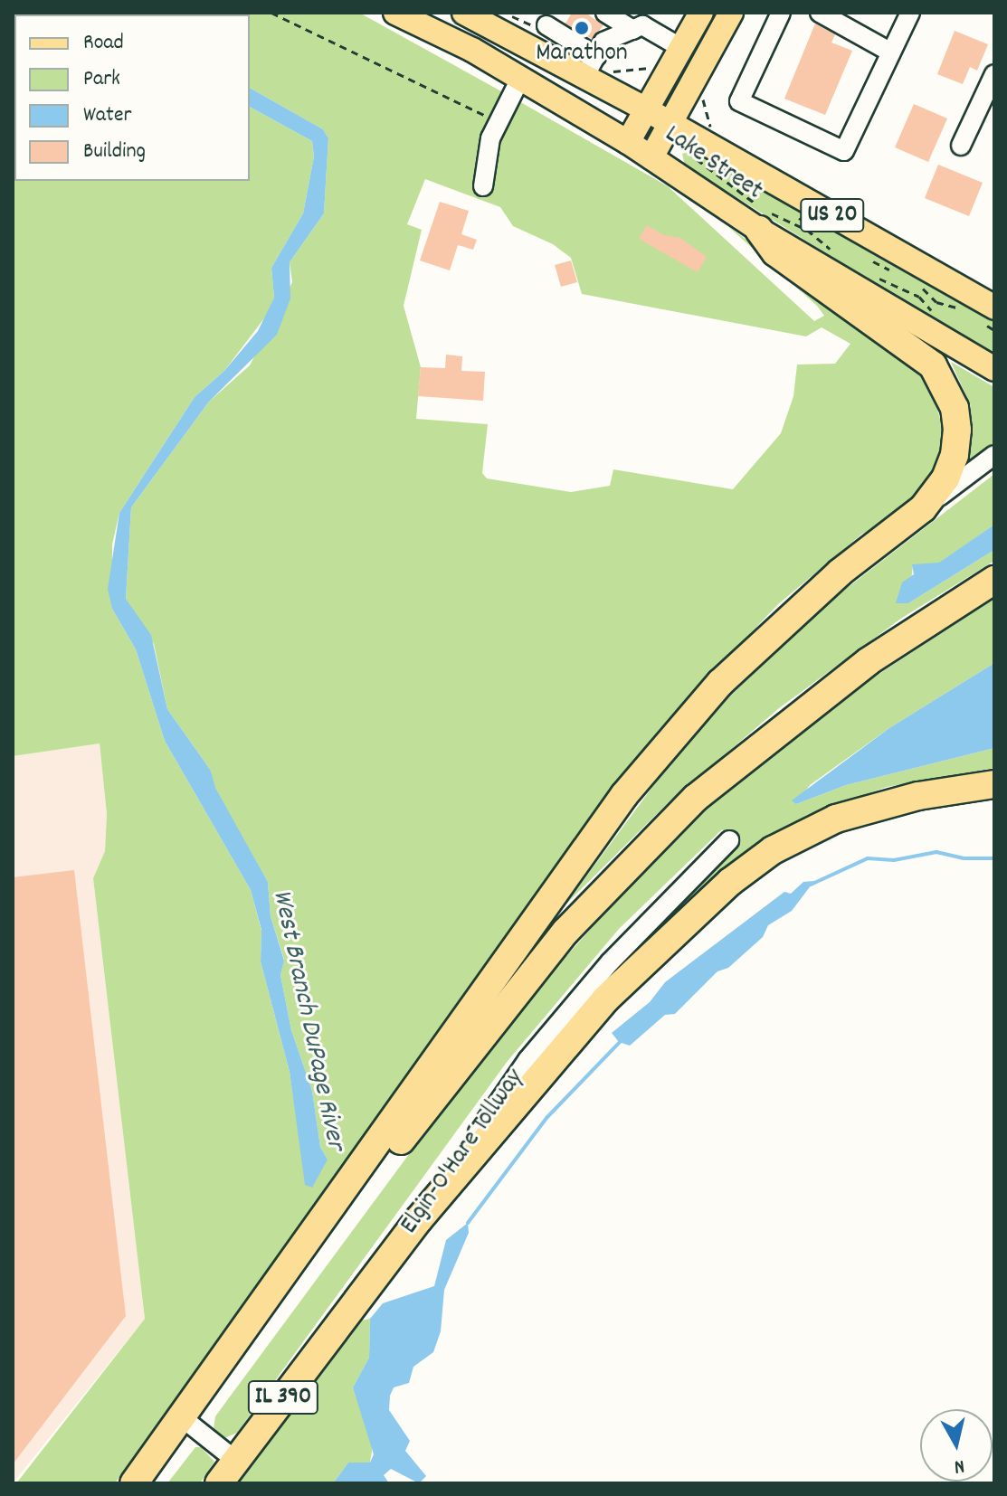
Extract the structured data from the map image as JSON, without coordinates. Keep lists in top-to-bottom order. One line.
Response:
{"streets":{"highway":["Elgin-O'Hare Tollway","IL 390"],"main road":["Lake Street","US 20"]},"water":["West Branch DuPage River"],"places":["Marathon"],"legend":["Road","Park","Water","Building"],"north":"bottom"}
